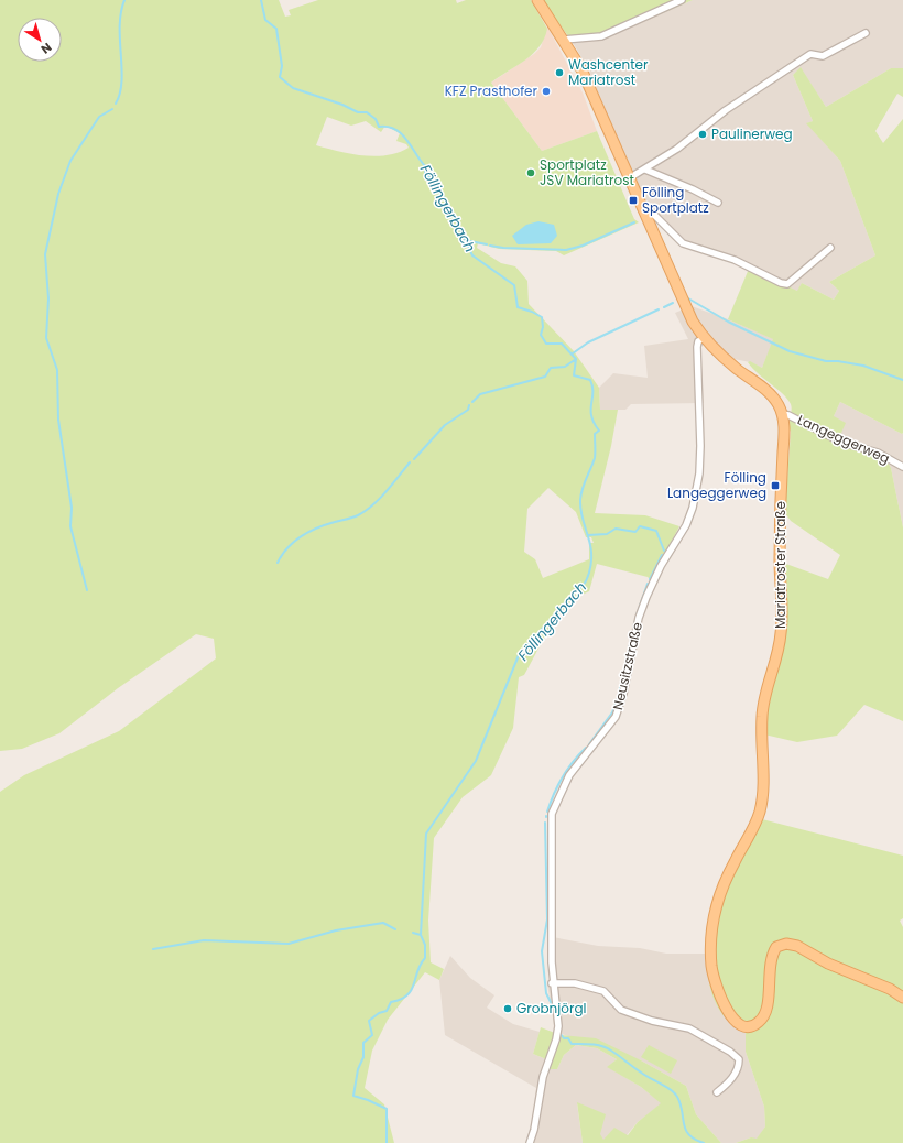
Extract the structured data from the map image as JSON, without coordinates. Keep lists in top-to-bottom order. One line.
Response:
{"streets":{"main road":["Mariatroster Straße"],"street":["Langeggerweg","Neusitzstraße"]},"crossings":[["Langeggerweg","Mariatroster Straße"],["Mariatroster Straße","Neusitzstraße"]],"water":["Föllingerbach"],"places":{"other":["Washcenter Mariatrost","KFZ Prasthofer","Paulinerweg","Sportplatz JSV Mariatrost","Grobnjörgl"],"transit":["Fölling Sportplatz","Fölling Langeggerweg"]},"north":"bottom right"}
